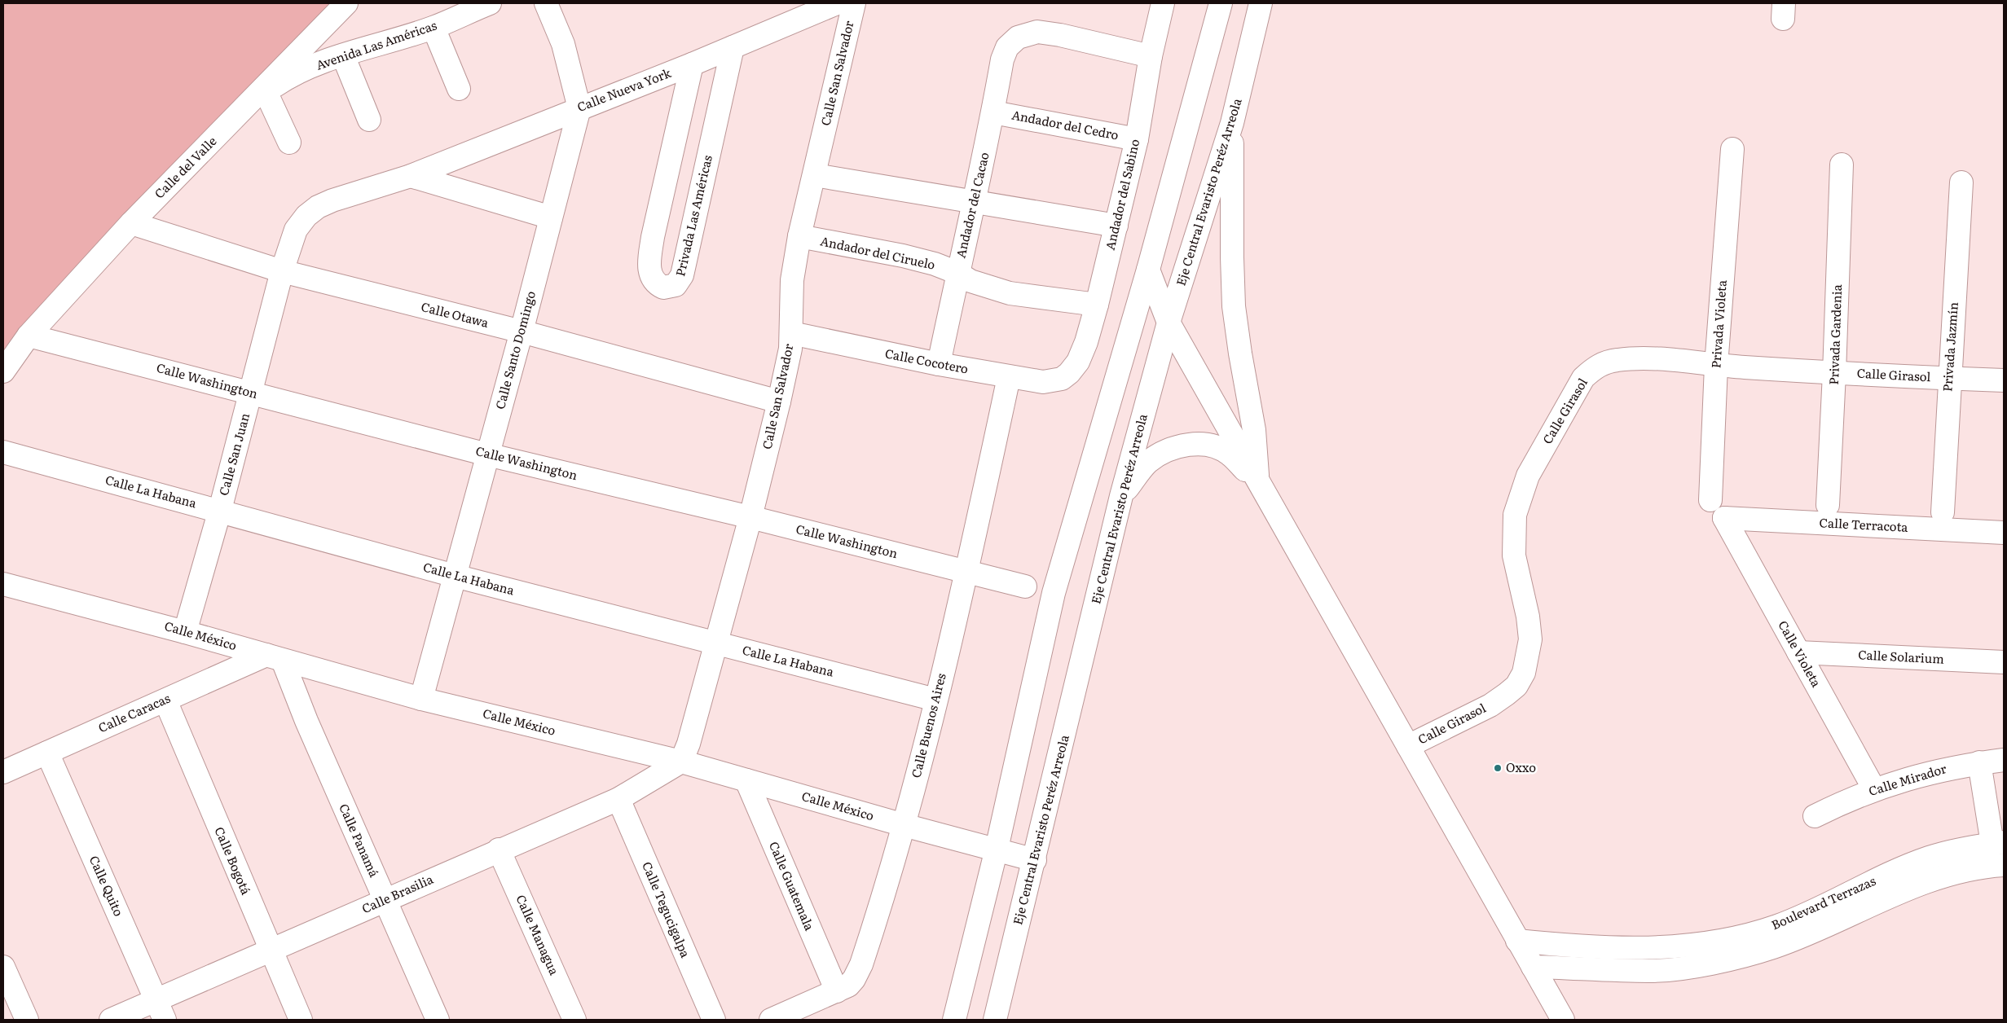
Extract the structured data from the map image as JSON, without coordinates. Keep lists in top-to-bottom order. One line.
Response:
{"streets":{"street":["Avenida Las Américas","Calle San Salvador","Calle Nueva York","Andador del Cedro","Calle del Valle","Eje Central Evaristo Peréz Arreola","Andador del Sabino","Andador del Cacao","Privada Las Américas","Andador del Ciruelo","Calle Otawa","Privada Violeta","Privada Gardenia","Privada Jazmín","Calle Santo Domingo","Calle Cocotero","Calle Girasol","Calle Washington","Calle San Juan","Calle La Habana","Calle Terracota","Calle México","Calle Violeta","Calle Solarium","Calle Caracas","Calle Buenos Aires","Calle Mirador","Calle Panamá","Calle Bogotá","Calle Quito","Calle Guatemala","Calle Brasilia","Boulevard Terrazas","Calle Tegucigalpa","Calle Managua"]},"crossings":[["Avenida Las Américas","Calle del Valle"],["Calle San Salvador","Andador del Ciruelo"],["Calle San Salvador","Calle Otawa"],["Calle San Salvador","Calle Cocotero"],["Calle San Salvador","Calle Washington"],["Calle San Salvador","Calle La Habana"],["Calle San Salvador","Calle México"],["Calle San Salvador","Calle Brasilia"],["Calle Nueva York","Privada Las Américas"],["Calle Nueva York","Calle Santo Domingo"],["Calle Nueva York","Calle San Juan"],["Andador del Cedro","Andador del Sabino"],["Andador del Cedro","Andador del Cacao"],["Calle del Valle","Calle Otawa"],["Calle del Valle","Calle Washington"],["Eje Central Evaristo Peréz Arreola","Calle México"],["Andador del Sabino","Andador del Cacao"],["Andador del Sabino","Andador del Ciruelo"],["Andador del Sabino","Calle Cocotero"],["Andador del Cacao","Andador del Ciruelo"],["Andador del Cacao","Calle Cocotero"],["Calle Otawa","Calle Santo Domingo"],["Calle Otawa","Calle San Juan"],["Privada Violeta","Calle Girasol"],["Privada Gardenia","Calle Girasol"],["Privada Jazmín","Calle Girasol"],["Calle Santo Domingo","Calle Washington"],["Calle Santo Domingo","Calle La Habana"],["Calle Santo Domingo","Calle México"],["Calle Cocotero","Calle Buenos Aires"],["Calle Washington","Calle San Juan"],["Calle Washington","Calle Buenos Aires"],["Calle San Juan","Calle La Habana"],["Calle San Juan","Calle México"],["Calle La Habana","Calle Buenos Aires"],["Calle Terracota","Calle Violeta"],["Calle México","Calle Caracas"],["Calle México","Calle Buenos Aires"],["Calle México","Calle Panamá"],["Calle México","Calle Guatemala"],["Calle México","Calle Brasilia"],["Calle Violeta","Calle Solarium"],["Calle Violeta","Calle Mirador"],["Calle Caracas","Calle Panamá"],["Calle Caracas","Calle Bogotá"],["Calle Caracas","Calle Quito"],["Calle Buenos Aires","Calle Guatemala"],["Calle Panamá","Calle Brasilia"],["Calle Bogotá","Calle Brasilia"],["Calle Quito","Calle Brasilia"],["Calle Brasilia","Calle Tegucigalpa"],["Calle Brasilia","Calle Managua"]],"places":["Oxxo"]}
